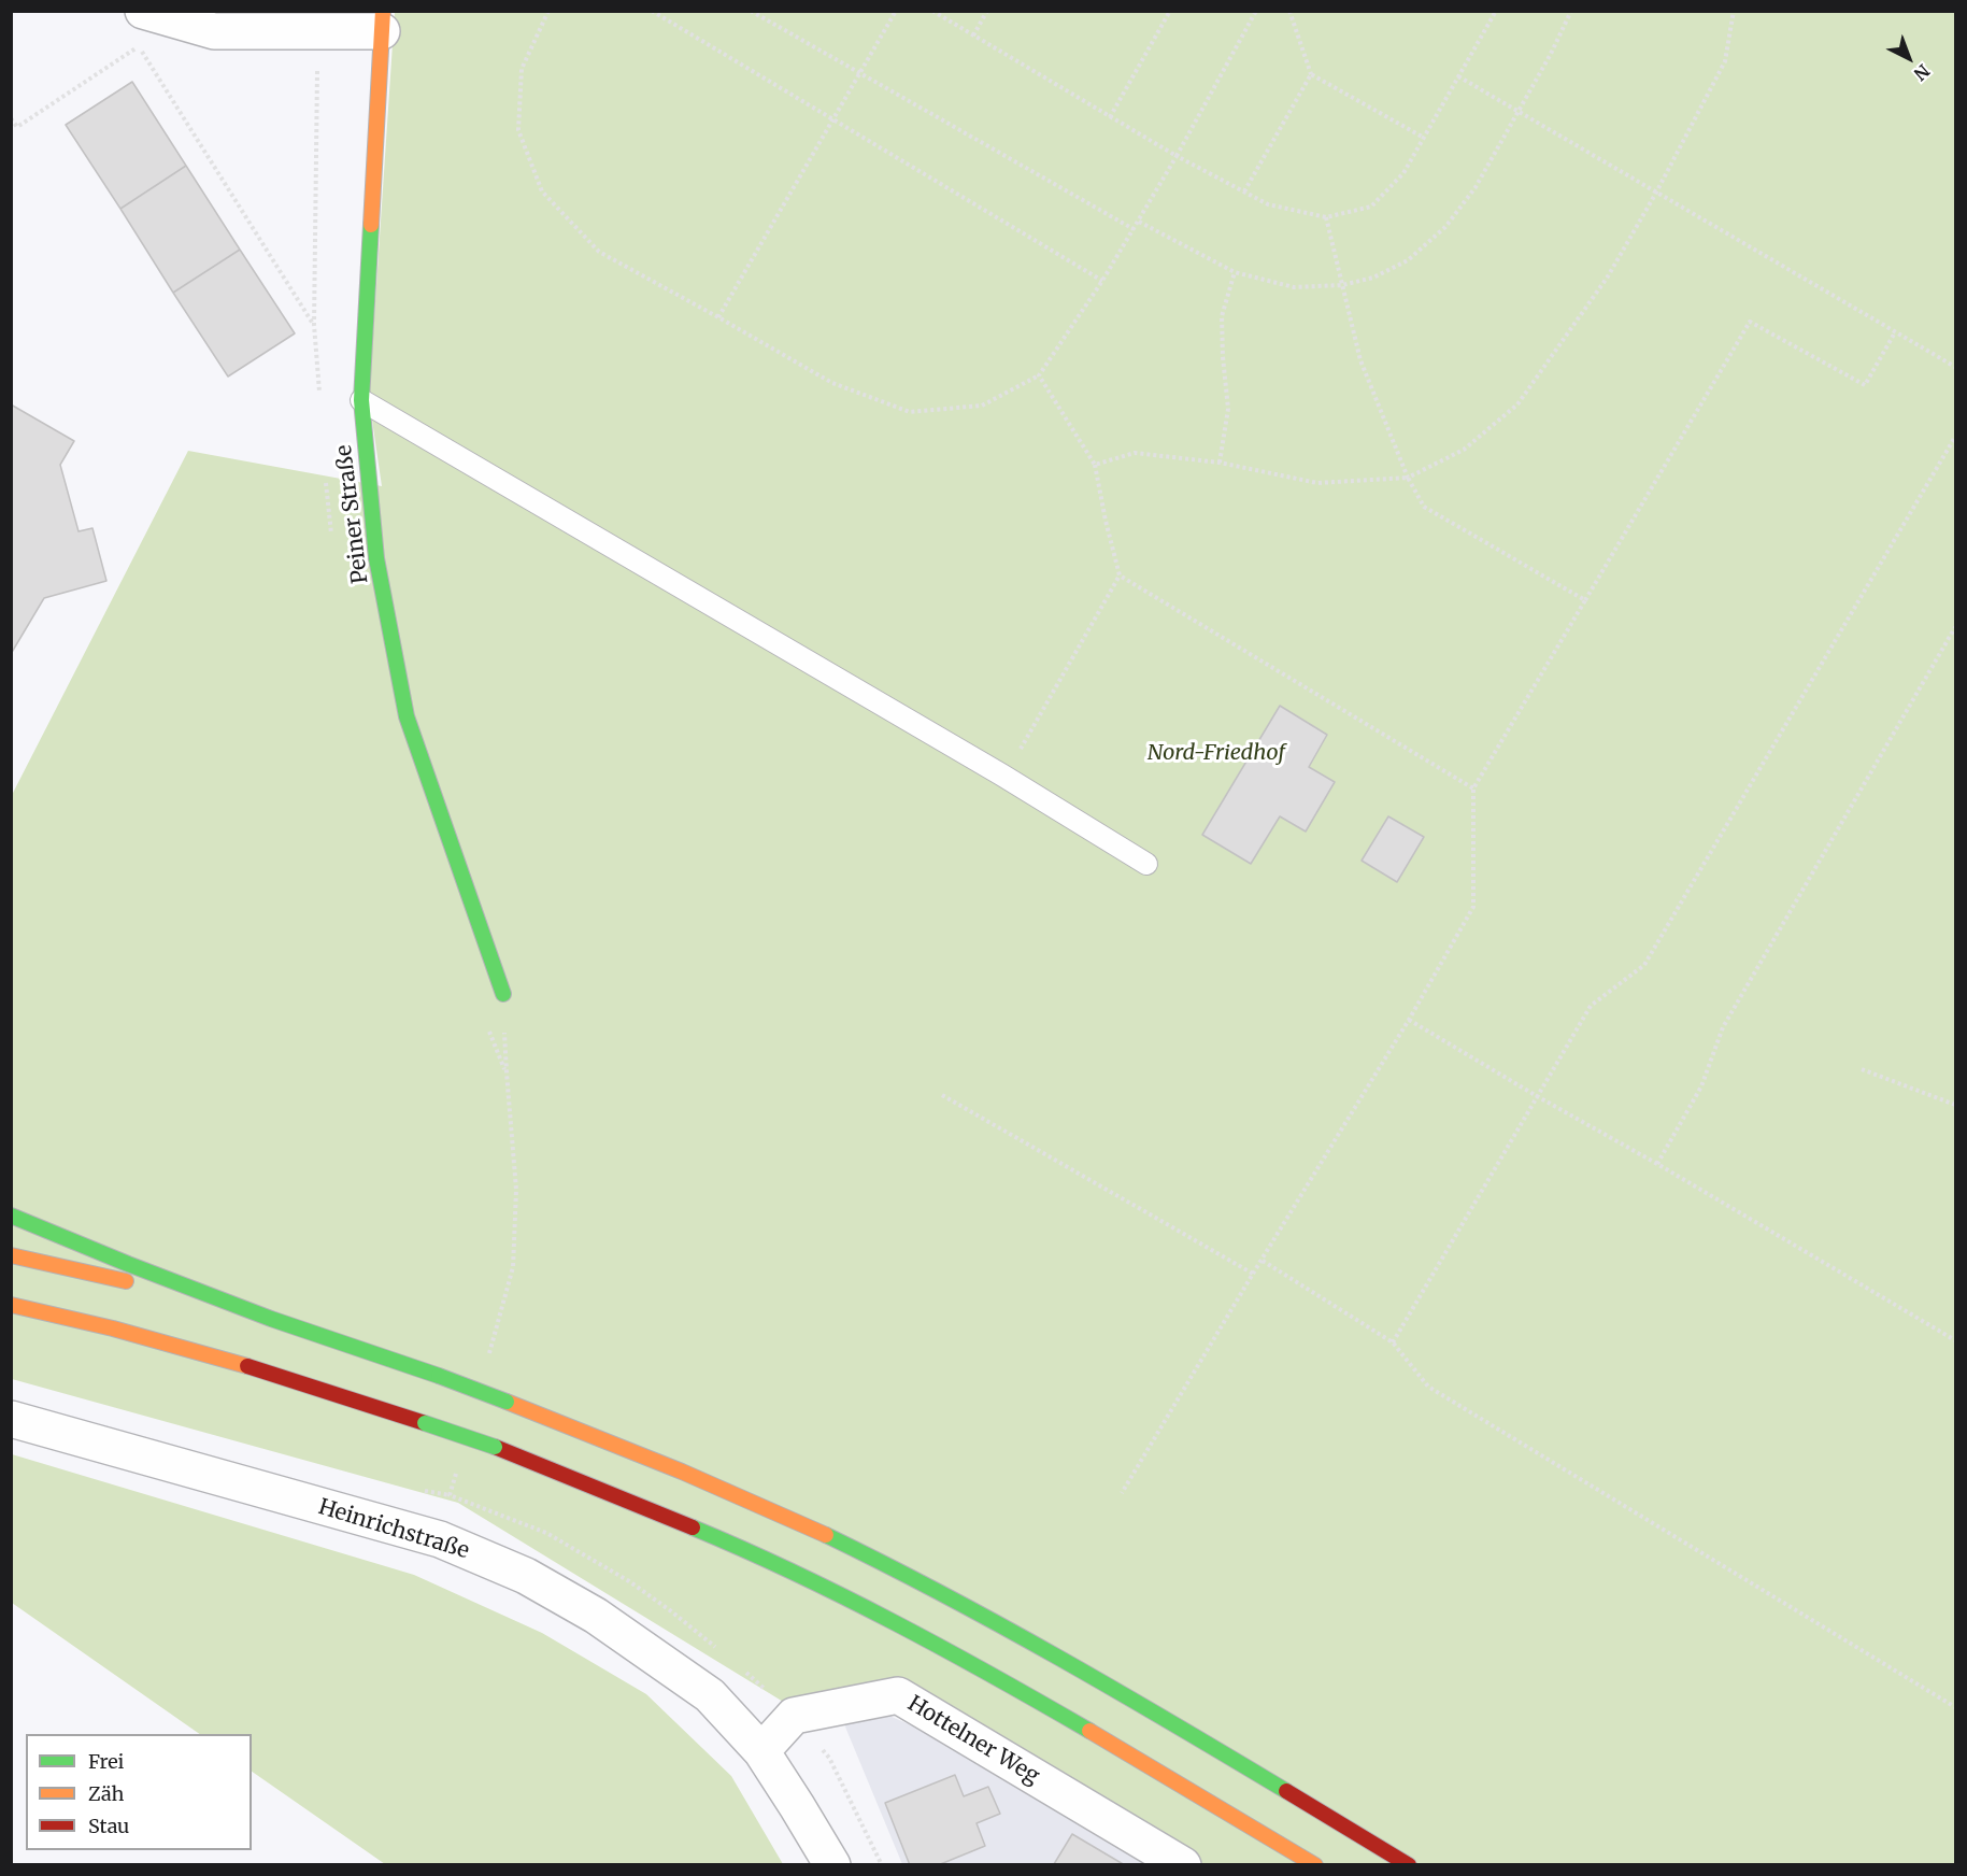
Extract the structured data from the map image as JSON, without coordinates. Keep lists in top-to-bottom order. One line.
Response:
{"streets":{"main road":["Peiner Straße"],"street":["Heinrichstraße","Hottelner Weg"]},"parks":["Nord-Friedhof"],"legend":["Frei","Zäh","Stau"],"north":"bottom right"}
